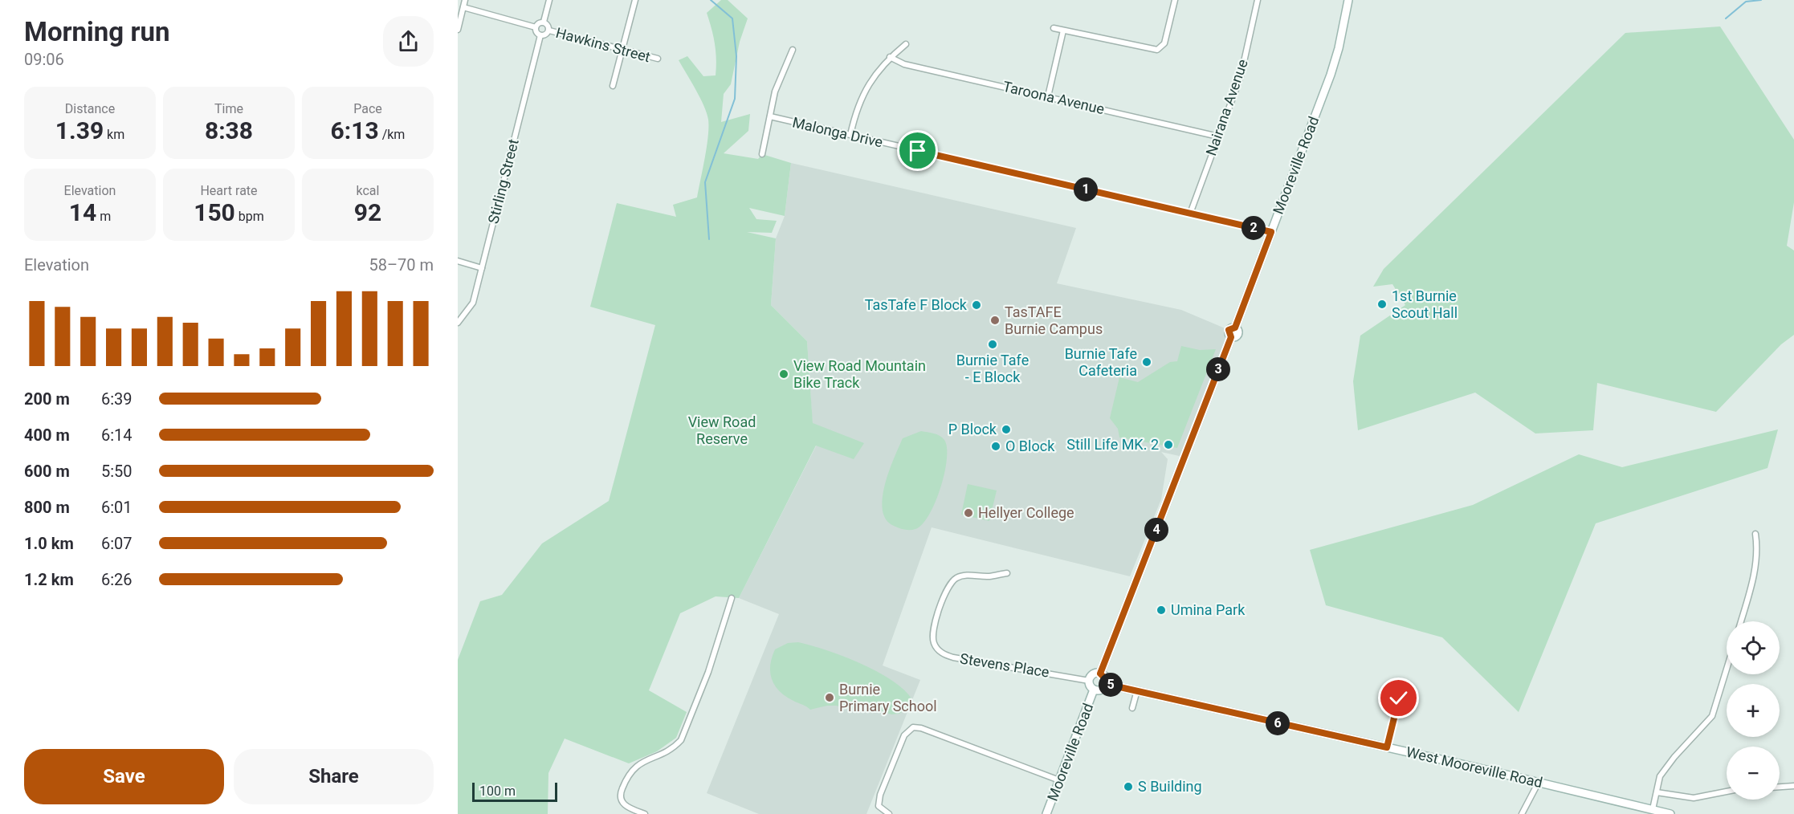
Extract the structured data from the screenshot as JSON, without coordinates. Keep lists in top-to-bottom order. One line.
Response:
{"streets":{"main road":["Mooreville Road","West Mooreville Road"],"street":["Hawkins Street","Taroona Avenue","Nairana Avenue","Malonga Drive","Stirling Street","Stevens Place"]},"crossings":[["Hawkins Street","Stirling Street"],["Taroona Avenue","Nairana Avenue"],["Nairana Avenue","Malonga Drive"],["Malonga Drive","Mooreville Road"],["Mooreville Road","Stevens Place"],["Mooreville Road","West Mooreville Road"],["Stevens Place","West Mooreville Road"]],"parks":["View Road Reserve"],"places":["1st Burnie Scout Hall","TasTafe F Block","TasTAFE Burnie Campus","Burnie Tafe - E Block","Burnie Tafe Cafeteria","View Road Mountain Bike Track","P Block","Still Life MK. 2","O Block","Hellyer College","Umina Park","Burnie Primary School","S Building"],"scale_bar":"100 m","page":{"heading":["Morning run","09:06"],"stats":[["Distance","1.39 km"],["Time","8:38"],["Pace","6:13 /km"],["Elevation","14 m"],["Heart rate","150 bpm"],["kcal","92"]],"pins":["1","2","3","4","5","6"],"chart":["Elevation","58–70 m"],"list":[{"name":"200 m","note":"6:39"},{"name":"400 m","note":"6:14"},{"name":"600 m","note":"5:50"},{"name":"800 m","note":"6:01"},{"name":"1.0 km","note":"6:07"},{"name":"1.2 km","note":"6:26"}],"map_buttons":["+","−"],"buttons":["Save","Share"],"scale":"100 m"}}
